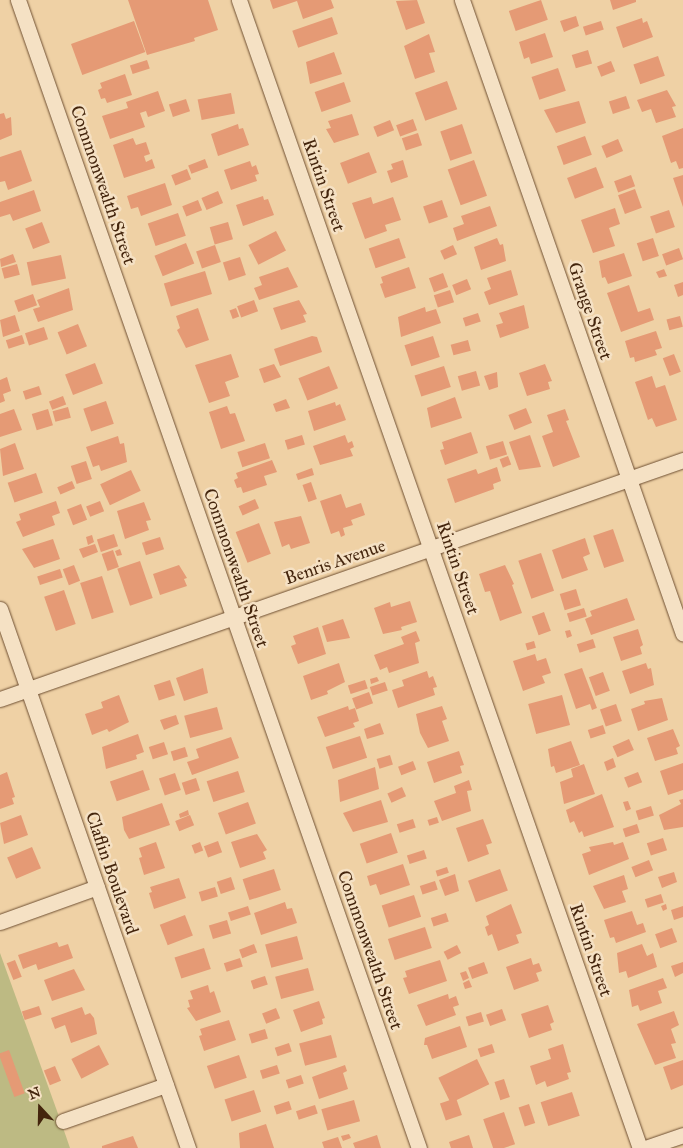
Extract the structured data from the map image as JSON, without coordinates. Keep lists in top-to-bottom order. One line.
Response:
{"streets":{"street":["Commonwealth Street","Rintin Street","Grange Street","Benris Avenue","Claflin Boulevard"]},"crossings":[["Commonwealth Street","Benris Avenue"],["Rintin Street","Benris Avenue"],["Grange Street","Benris Avenue"],["Benris Avenue","Claflin Boulevard"]],"north":"top"}
